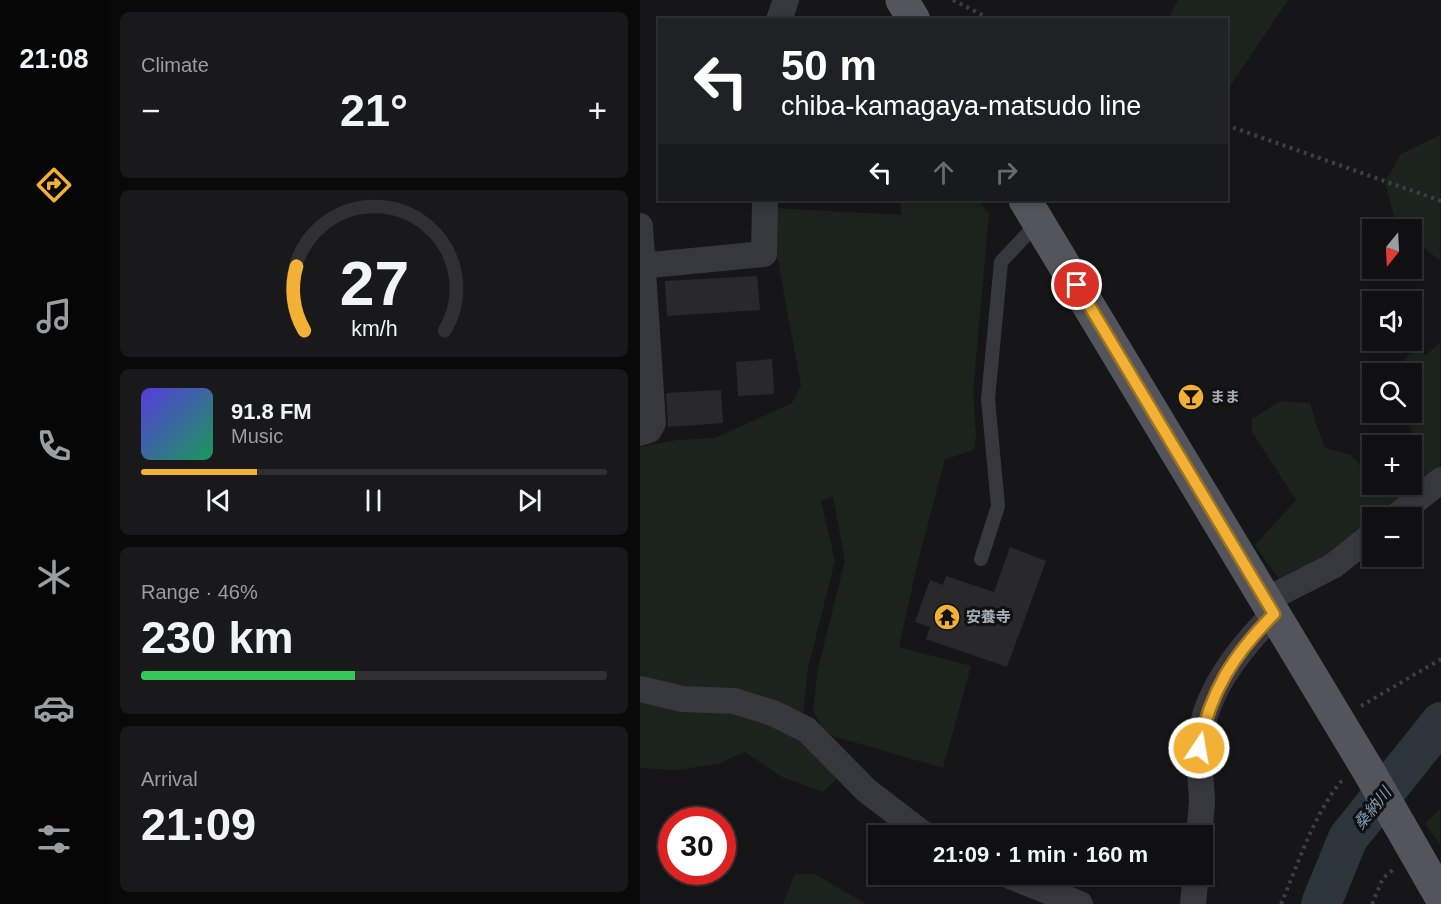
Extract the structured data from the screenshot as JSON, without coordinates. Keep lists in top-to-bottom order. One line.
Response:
{"water":["桑納川"],"places":{"bar":["まま"],"temple":["安養寺"]},"north":"bottom","page":{"tabs":"21:08","tile":["Climate",["Range · 46%","230 km"],["Arrival","21:09"]],"turn":["50 m","chiba-kamagaya-matsudo line"],"heat":["−","21°","+"],"map_buttons":["+","−"],"song":["91.8 FM","Music"],"limit":"30","trip":"21:09 · 1 min · 160 m","gauge":["27","km/h"]}}
